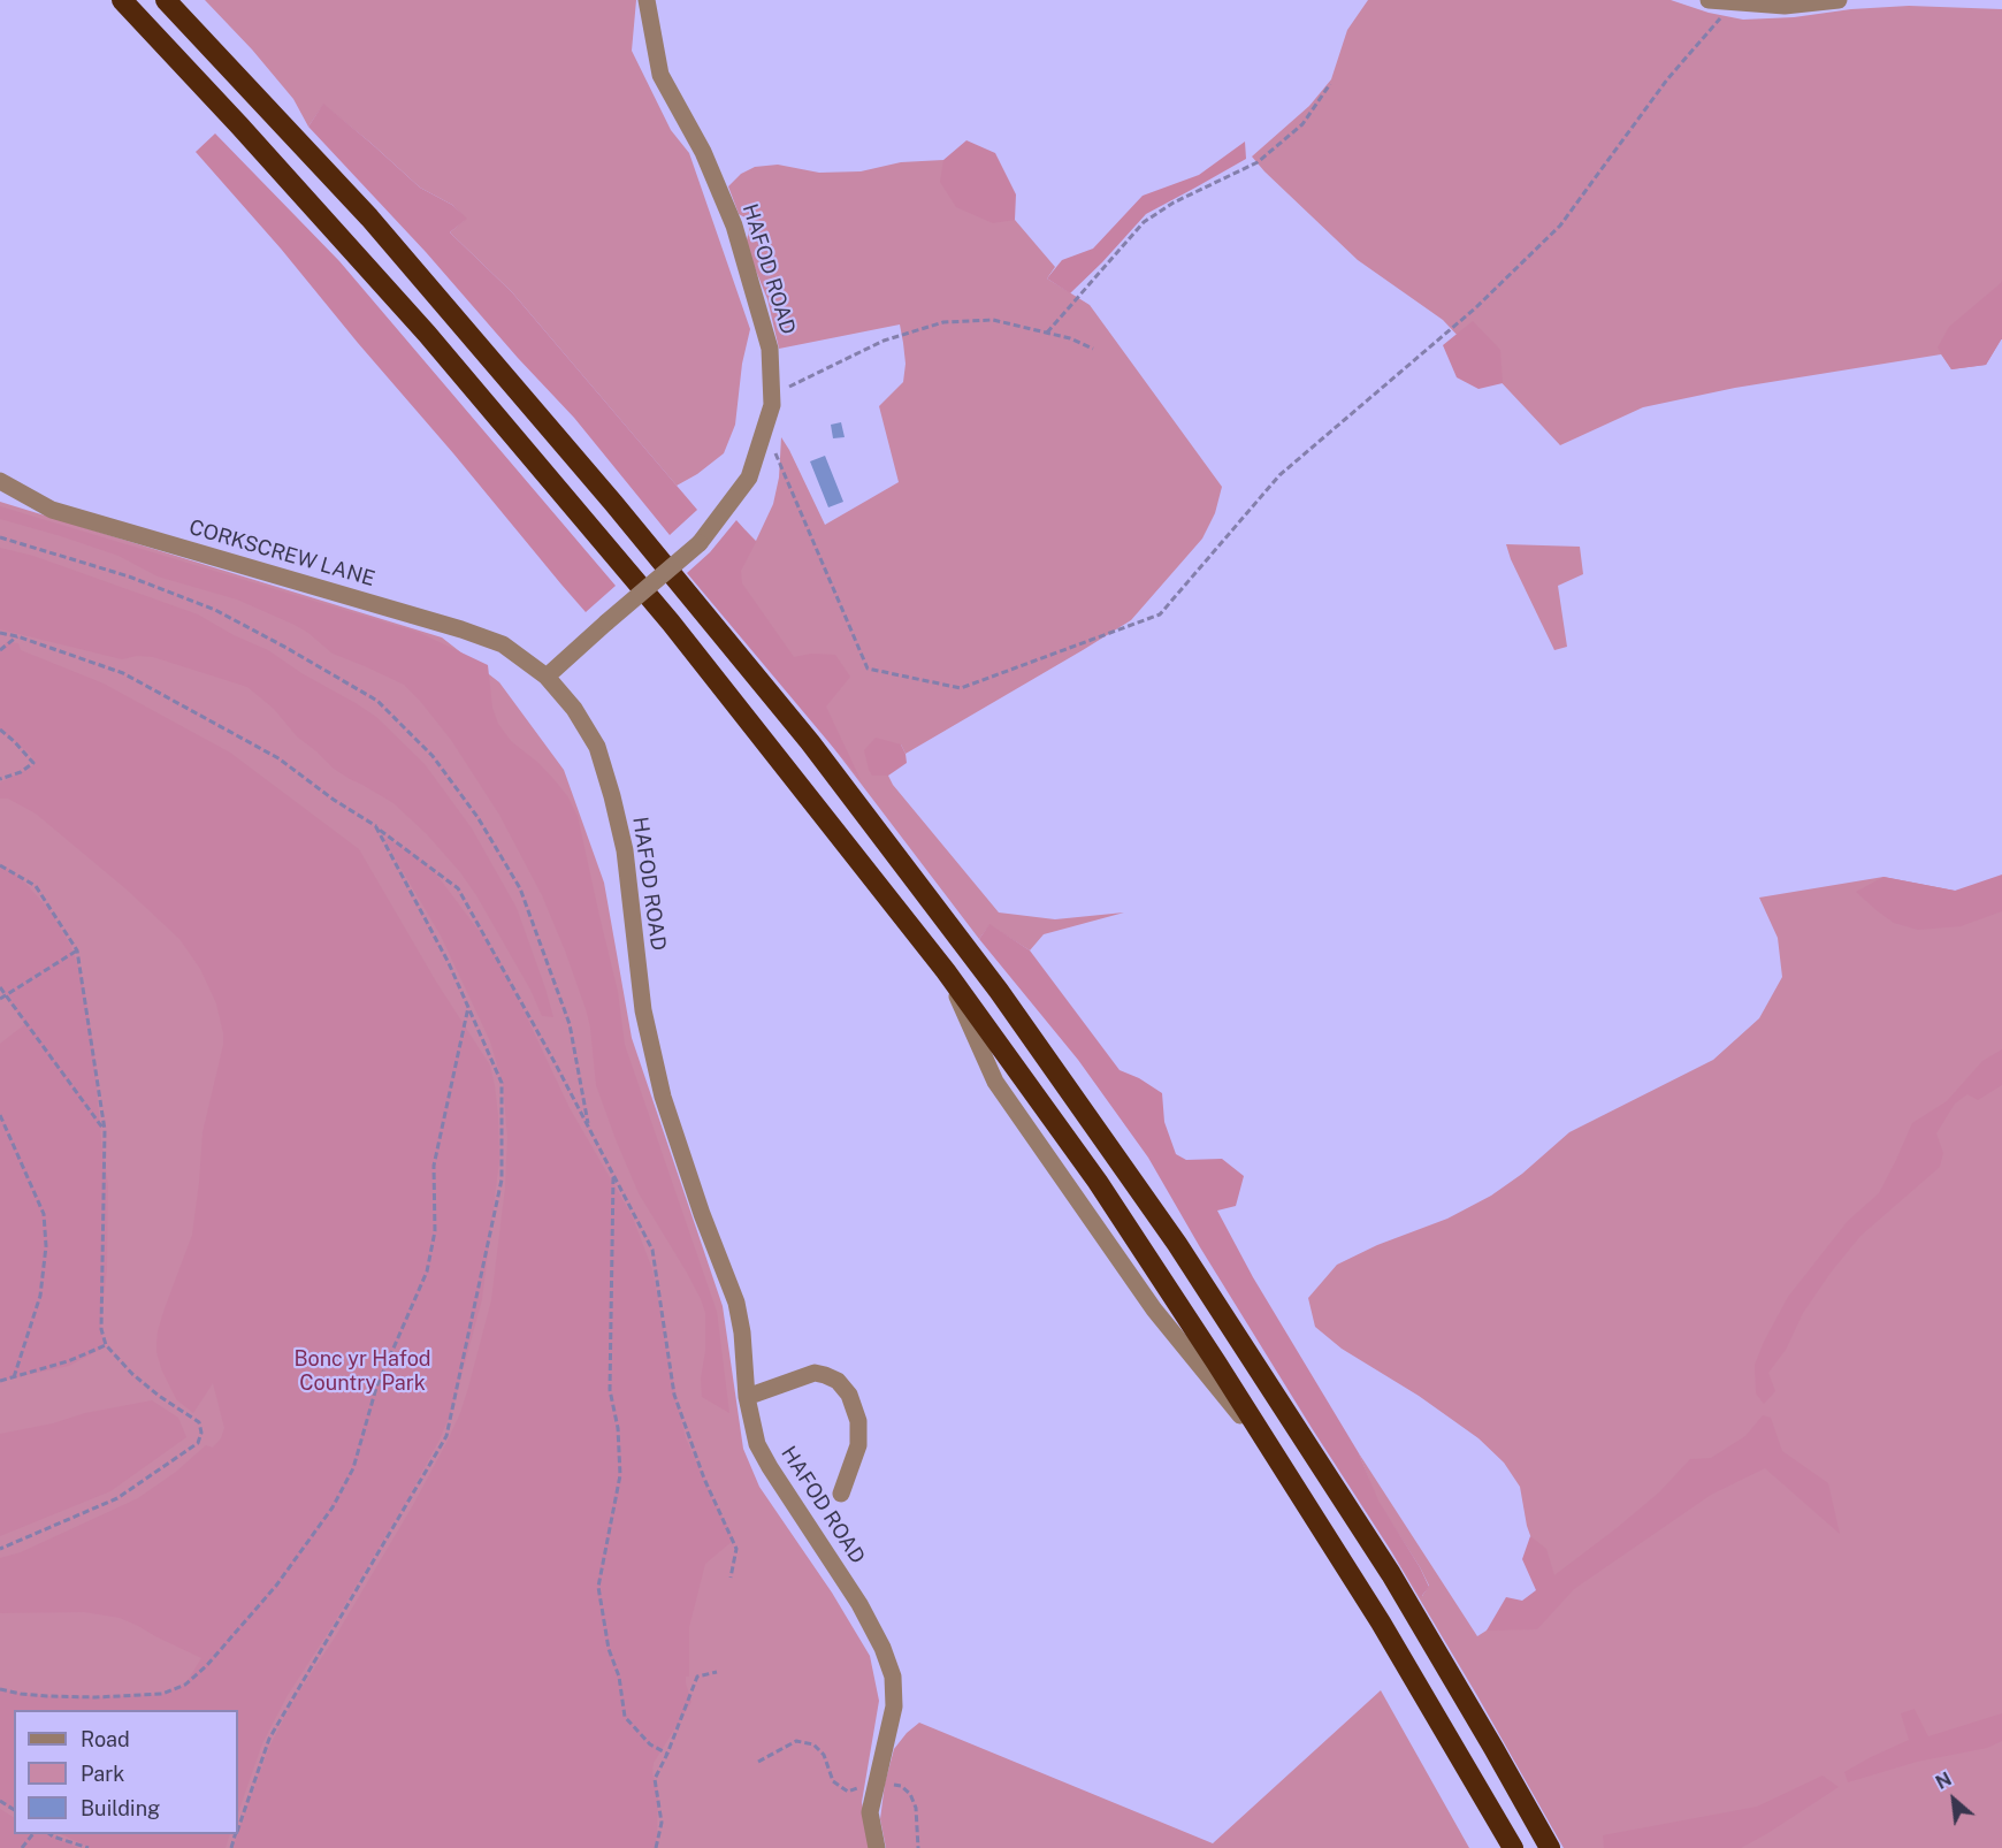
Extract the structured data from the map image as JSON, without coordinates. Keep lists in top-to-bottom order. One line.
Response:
{"streets":{"street":["HAFOD ROAD","CORKSCREW LANE"]},"crossings":[["HAFOD ROAD","CORKSCREW LANE"]],"parks":["Bonc yr Hafod Country Park"],"legend":["Road","Park","Building"],"north":"top left"}
